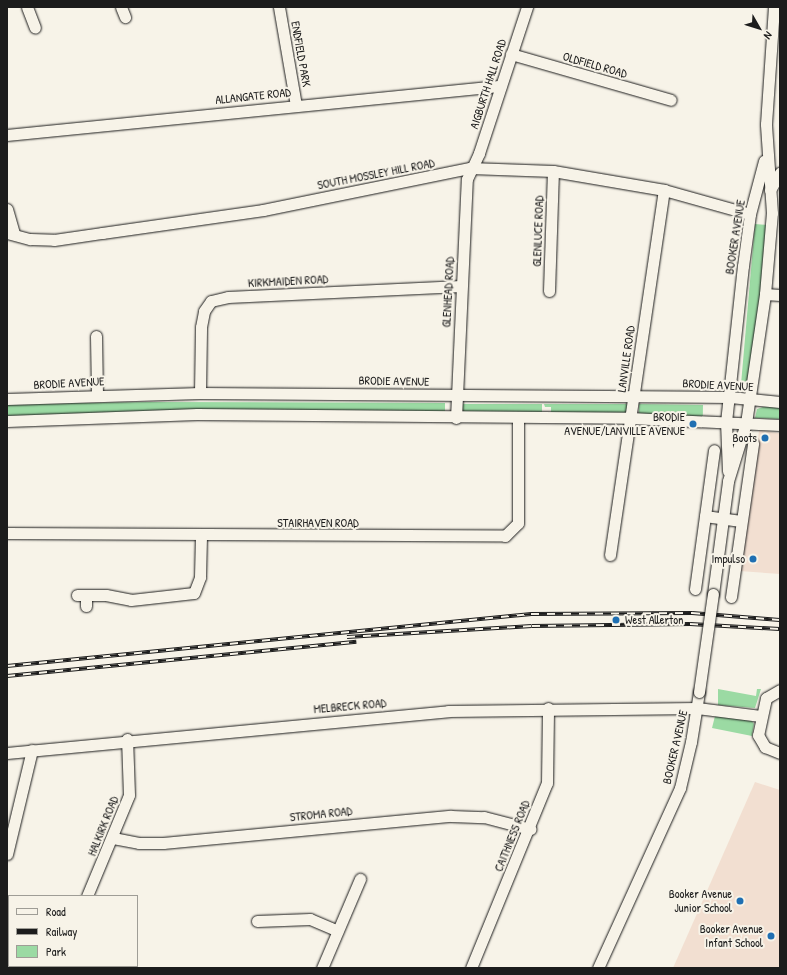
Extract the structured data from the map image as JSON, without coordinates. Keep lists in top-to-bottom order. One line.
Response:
{"streets":{"street":["ENDFIELD PARK","OLDFIELD ROAD","AIGBURTH HALL ROAD","ALLANGATE ROAD","SOUTH MOSSLEY HILL ROAD","GLENLUCE ROAD","BOOKER AVENUE","KIRKMAIDEN ROAD","GLENHEAD ROAD","LANVILLE ROAD","BRODIE AVENUE","STAIRHAVEN ROAD","MELBRECK ROAD","STROMA ROAD","HALKIRK ROAD","CAITHNESS ROAD"]},"crossings":[["ENDFIELD PARK","ALLANGATE ROAD"],["OLDFIELD ROAD","AIGBURTH HALL ROAD"],["AIGBURTH HALL ROAD","ALLANGATE ROAD"],["AIGBURTH HALL ROAD","SOUTH MOSSLEY HILL ROAD"],["AIGBURTH HALL ROAD","GLENHEAD ROAD"],["SOUTH MOSSLEY HILL ROAD","GLENLUCE ROAD"],["SOUTH MOSSLEY HILL ROAD","BOOKER AVENUE"],["SOUTH MOSSLEY HILL ROAD","GLENHEAD ROAD"],["SOUTH MOSSLEY HILL ROAD","LANVILLE ROAD"],["BOOKER AVENUE","BRODIE AVENUE"],["BOOKER AVENUE","MELBRECK ROAD"],["KIRKMAIDEN ROAD","GLENHEAD ROAD"],["KIRKMAIDEN ROAD","BRODIE AVENUE"],["GLENHEAD ROAD","BRODIE AVENUE"],["LANVILLE ROAD","BRODIE AVENUE"],["MELBRECK ROAD","HALKIRK ROAD"],["MELBRECK ROAD","CAITHNESS ROAD"],["STROMA ROAD","HALKIRK ROAD"],["STROMA ROAD","CAITHNESS ROAD"]],"places":["BRODIE AVENUE/LANVILLE AVENUE","Boots","Impulso","West Allerton","Booker Avenue Junior School","Booker Avenue Infant School"],"legend":["Road","Railway","Park"],"north":"bottom right"}
